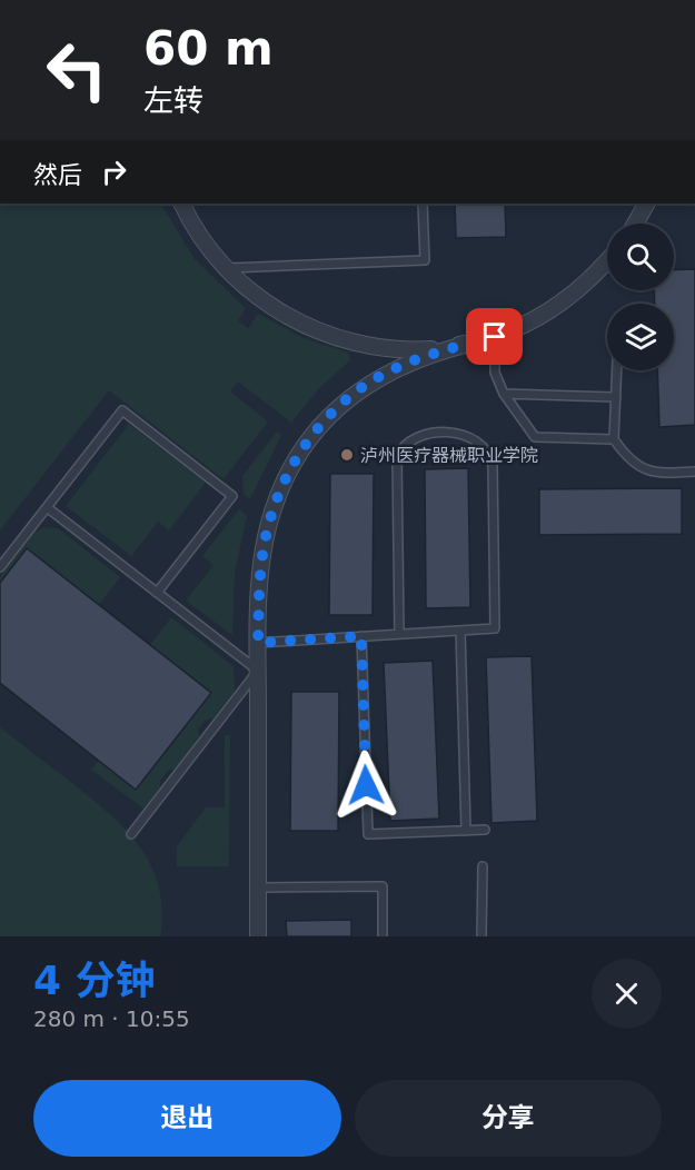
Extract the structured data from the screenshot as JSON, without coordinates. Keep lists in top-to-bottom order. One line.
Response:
{"places":["泸州医疗器械职业学院"],"page":{"turn":["60 m","左转"],"then":"然后","heading":["4 分钟","280 m · 10:55"],"buttons":["退出","分享"]}}
